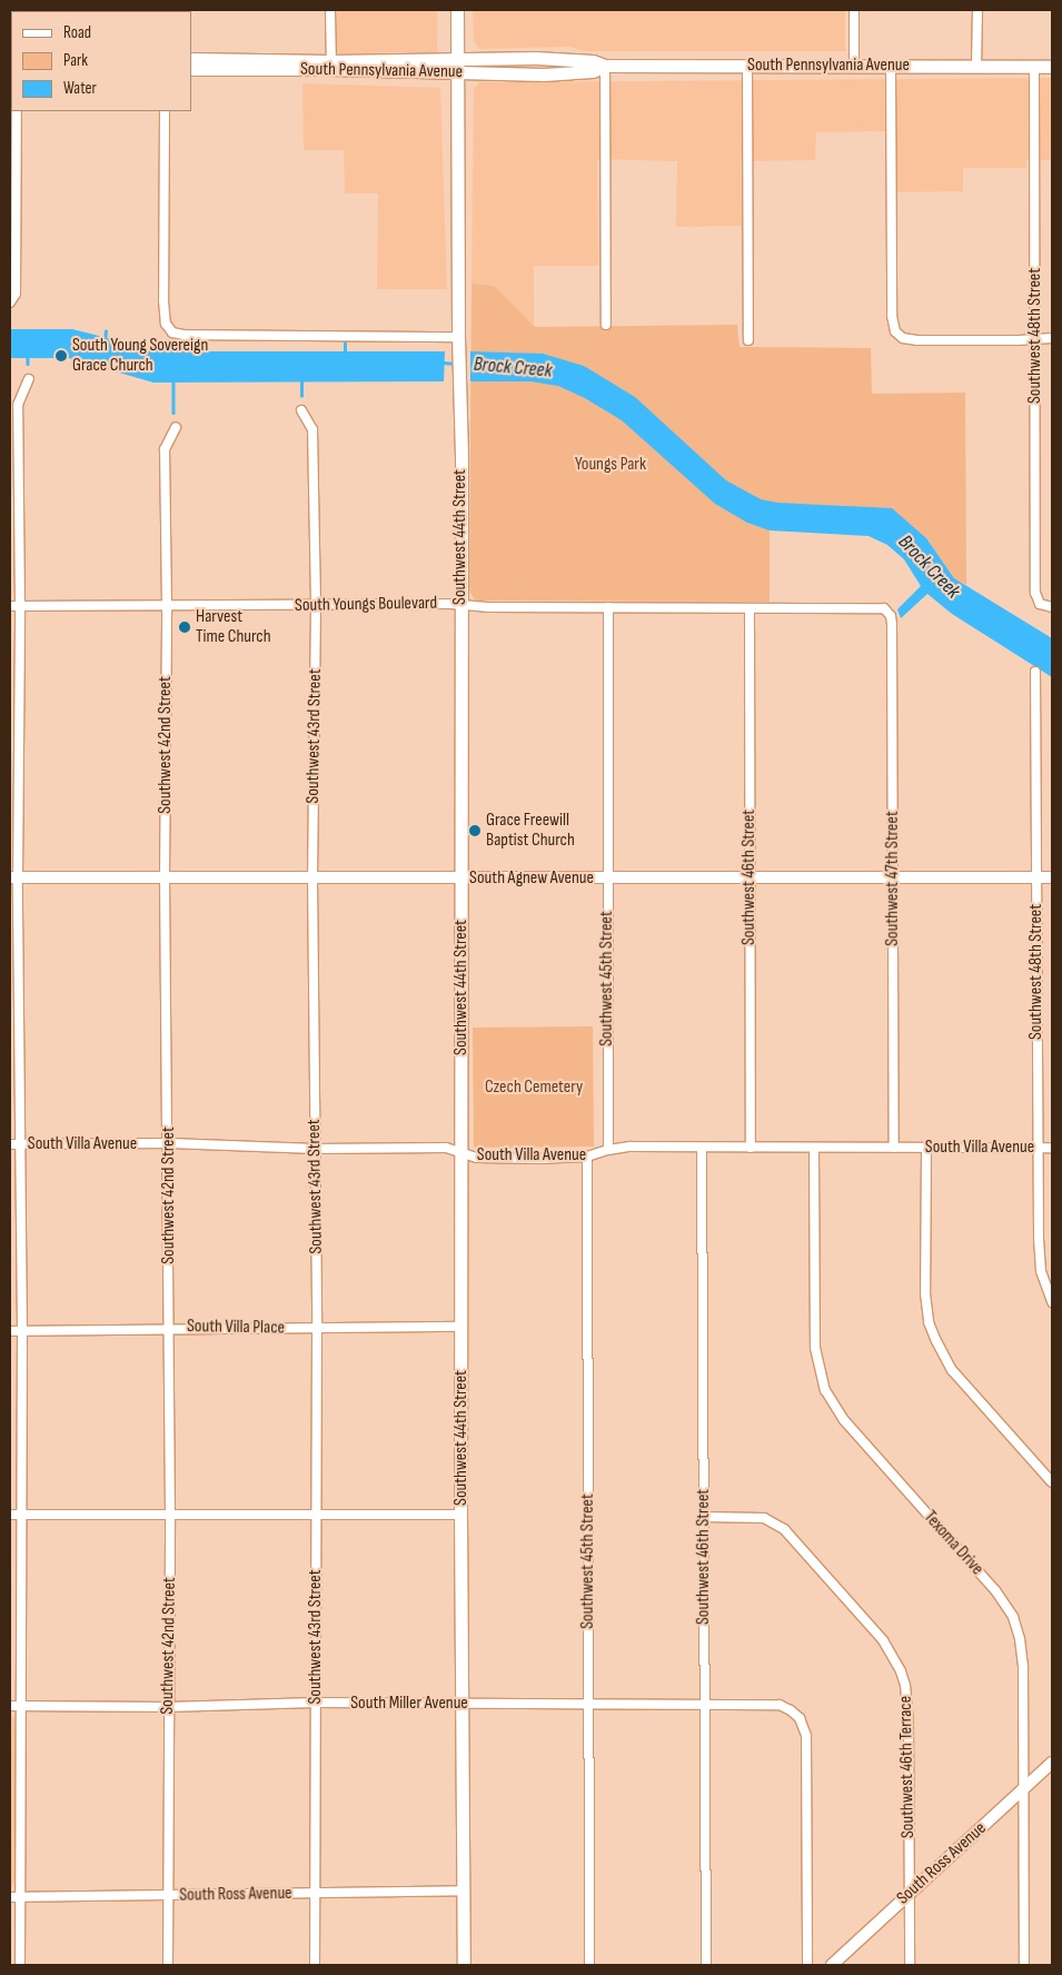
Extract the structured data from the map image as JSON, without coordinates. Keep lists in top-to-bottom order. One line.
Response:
{"streets":{"main road":["South Pennsylvania Avenue","Southwest 44th Street"],"street":["Southwest 48th Street","South Youngs Boulevard","Southwest 43rd Street","Southwest 42nd Street","Southwest 46th Street","South Agnew Avenue","Southwest 47th Street","Southwest 45th Street","South Villa Avenue","South Villa Place","Texoma Drive","South Miller Avenue","Southwest 46th Terrace","South Ross Avenue"]},"crossings":[["South Pennsylvania Avenue","Southwest 48th Street"],["South Pennsylvania Avenue","Southwest 44th Street"],["Southwest 48th Street","South Agnew Avenue"],["Southwest 48th Street","South Villa Avenue"],["Southwest 44th Street","South Youngs Boulevard"],["Southwest 44th Street","South Agnew Avenue"],["Southwest 44th Street","South Villa Avenue"],["Southwest 44th Street","South Villa Place"],["Southwest 44th Street","South Miller Avenue"],["Southwest 44th Street","South Ross Avenue"],["South Youngs Boulevard","Southwest 43rd Street"],["South Youngs Boulevard","Southwest 42nd Street"],["South Youngs Boulevard","Southwest 46th Street"],["South Youngs Boulevard","Southwest 47th Street"],["South Youngs Boulevard","Southwest 45th Street"],["Southwest 43rd Street","South Agnew Avenue"],["Southwest 43rd Street","South Villa Avenue"],["Southwest 43rd Street","South Villa Place"],["Southwest 43rd Street","South Miller Avenue"],["Southwest 43rd Street","South Ross Avenue"],["Southwest 42nd Street","South Agnew Avenue"],["Southwest 42nd Street","South Villa Avenue"],["Southwest 42nd Street","South Villa Place"],["Southwest 42nd Street","South Miller Avenue"],["Southwest 42nd Street","South Ross Avenue"],["Southwest 46th Street","South Agnew Avenue"],["Southwest 46th Street","South Villa Avenue"],["Southwest 46th Street","South Miller Avenue"],["Southwest 46th Street","Southwest 46th Terrace"],["South Agnew Avenue","Southwest 47th Street"],["South Agnew Avenue","Southwest 45th Street"],["Southwest 47th Street","South Villa Avenue"],["Southwest 45th Street","South Villa Avenue"],["Southwest 45th Street","South Miller Avenue"],["South Villa Avenue","Texoma Drive"],["Texoma Drive","South Ross Avenue"],["Southwest 46th Terrace","South Ross Avenue"]],"water":["Brock Creek"],"parks":["Youngs Park","Czech Cemetery"],"places":["South Young Sovereign Grace Church","Harvest Time Church","Grace Freewill Baptist Church"],"legend":["Road","Park","Water"]}
